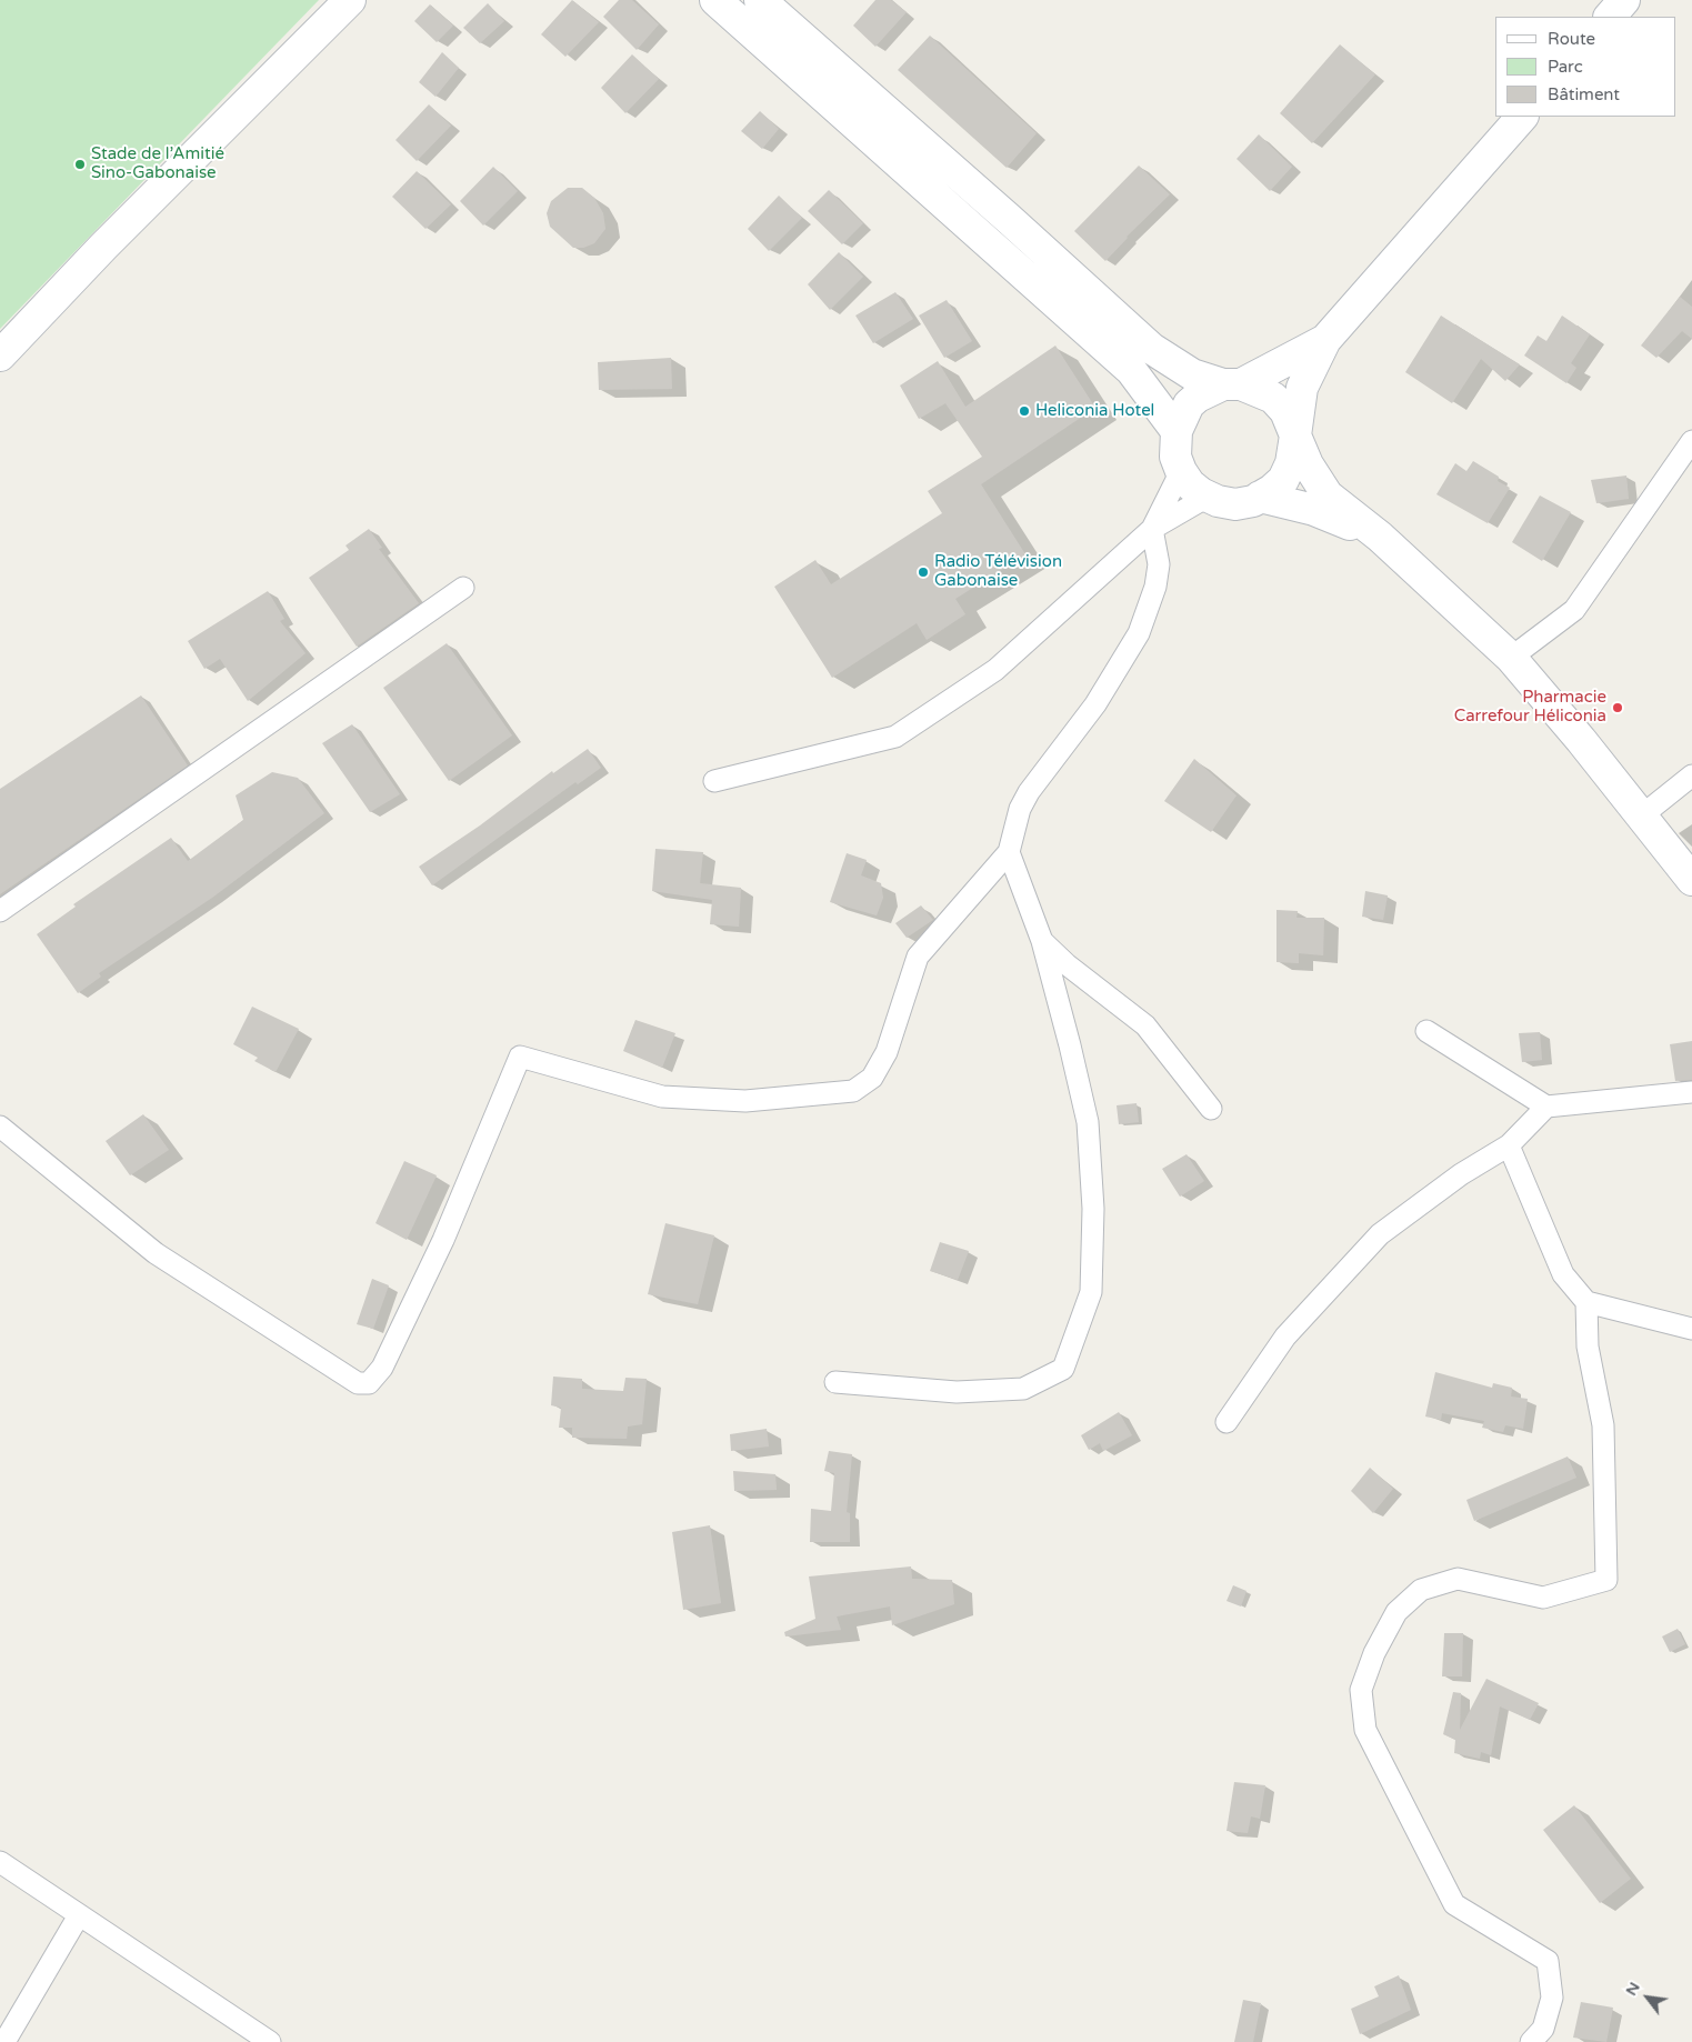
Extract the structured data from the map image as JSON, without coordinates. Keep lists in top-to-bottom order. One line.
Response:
{"places":["Stade de l’Amitié Sino-Gabonaise","Heliconia Hotel","Radio Télévision Gabonaise","Pharmacie Carrefour Héliconia"],"legend":["Route","Parc","Bâtiment"],"north":"top left"}
